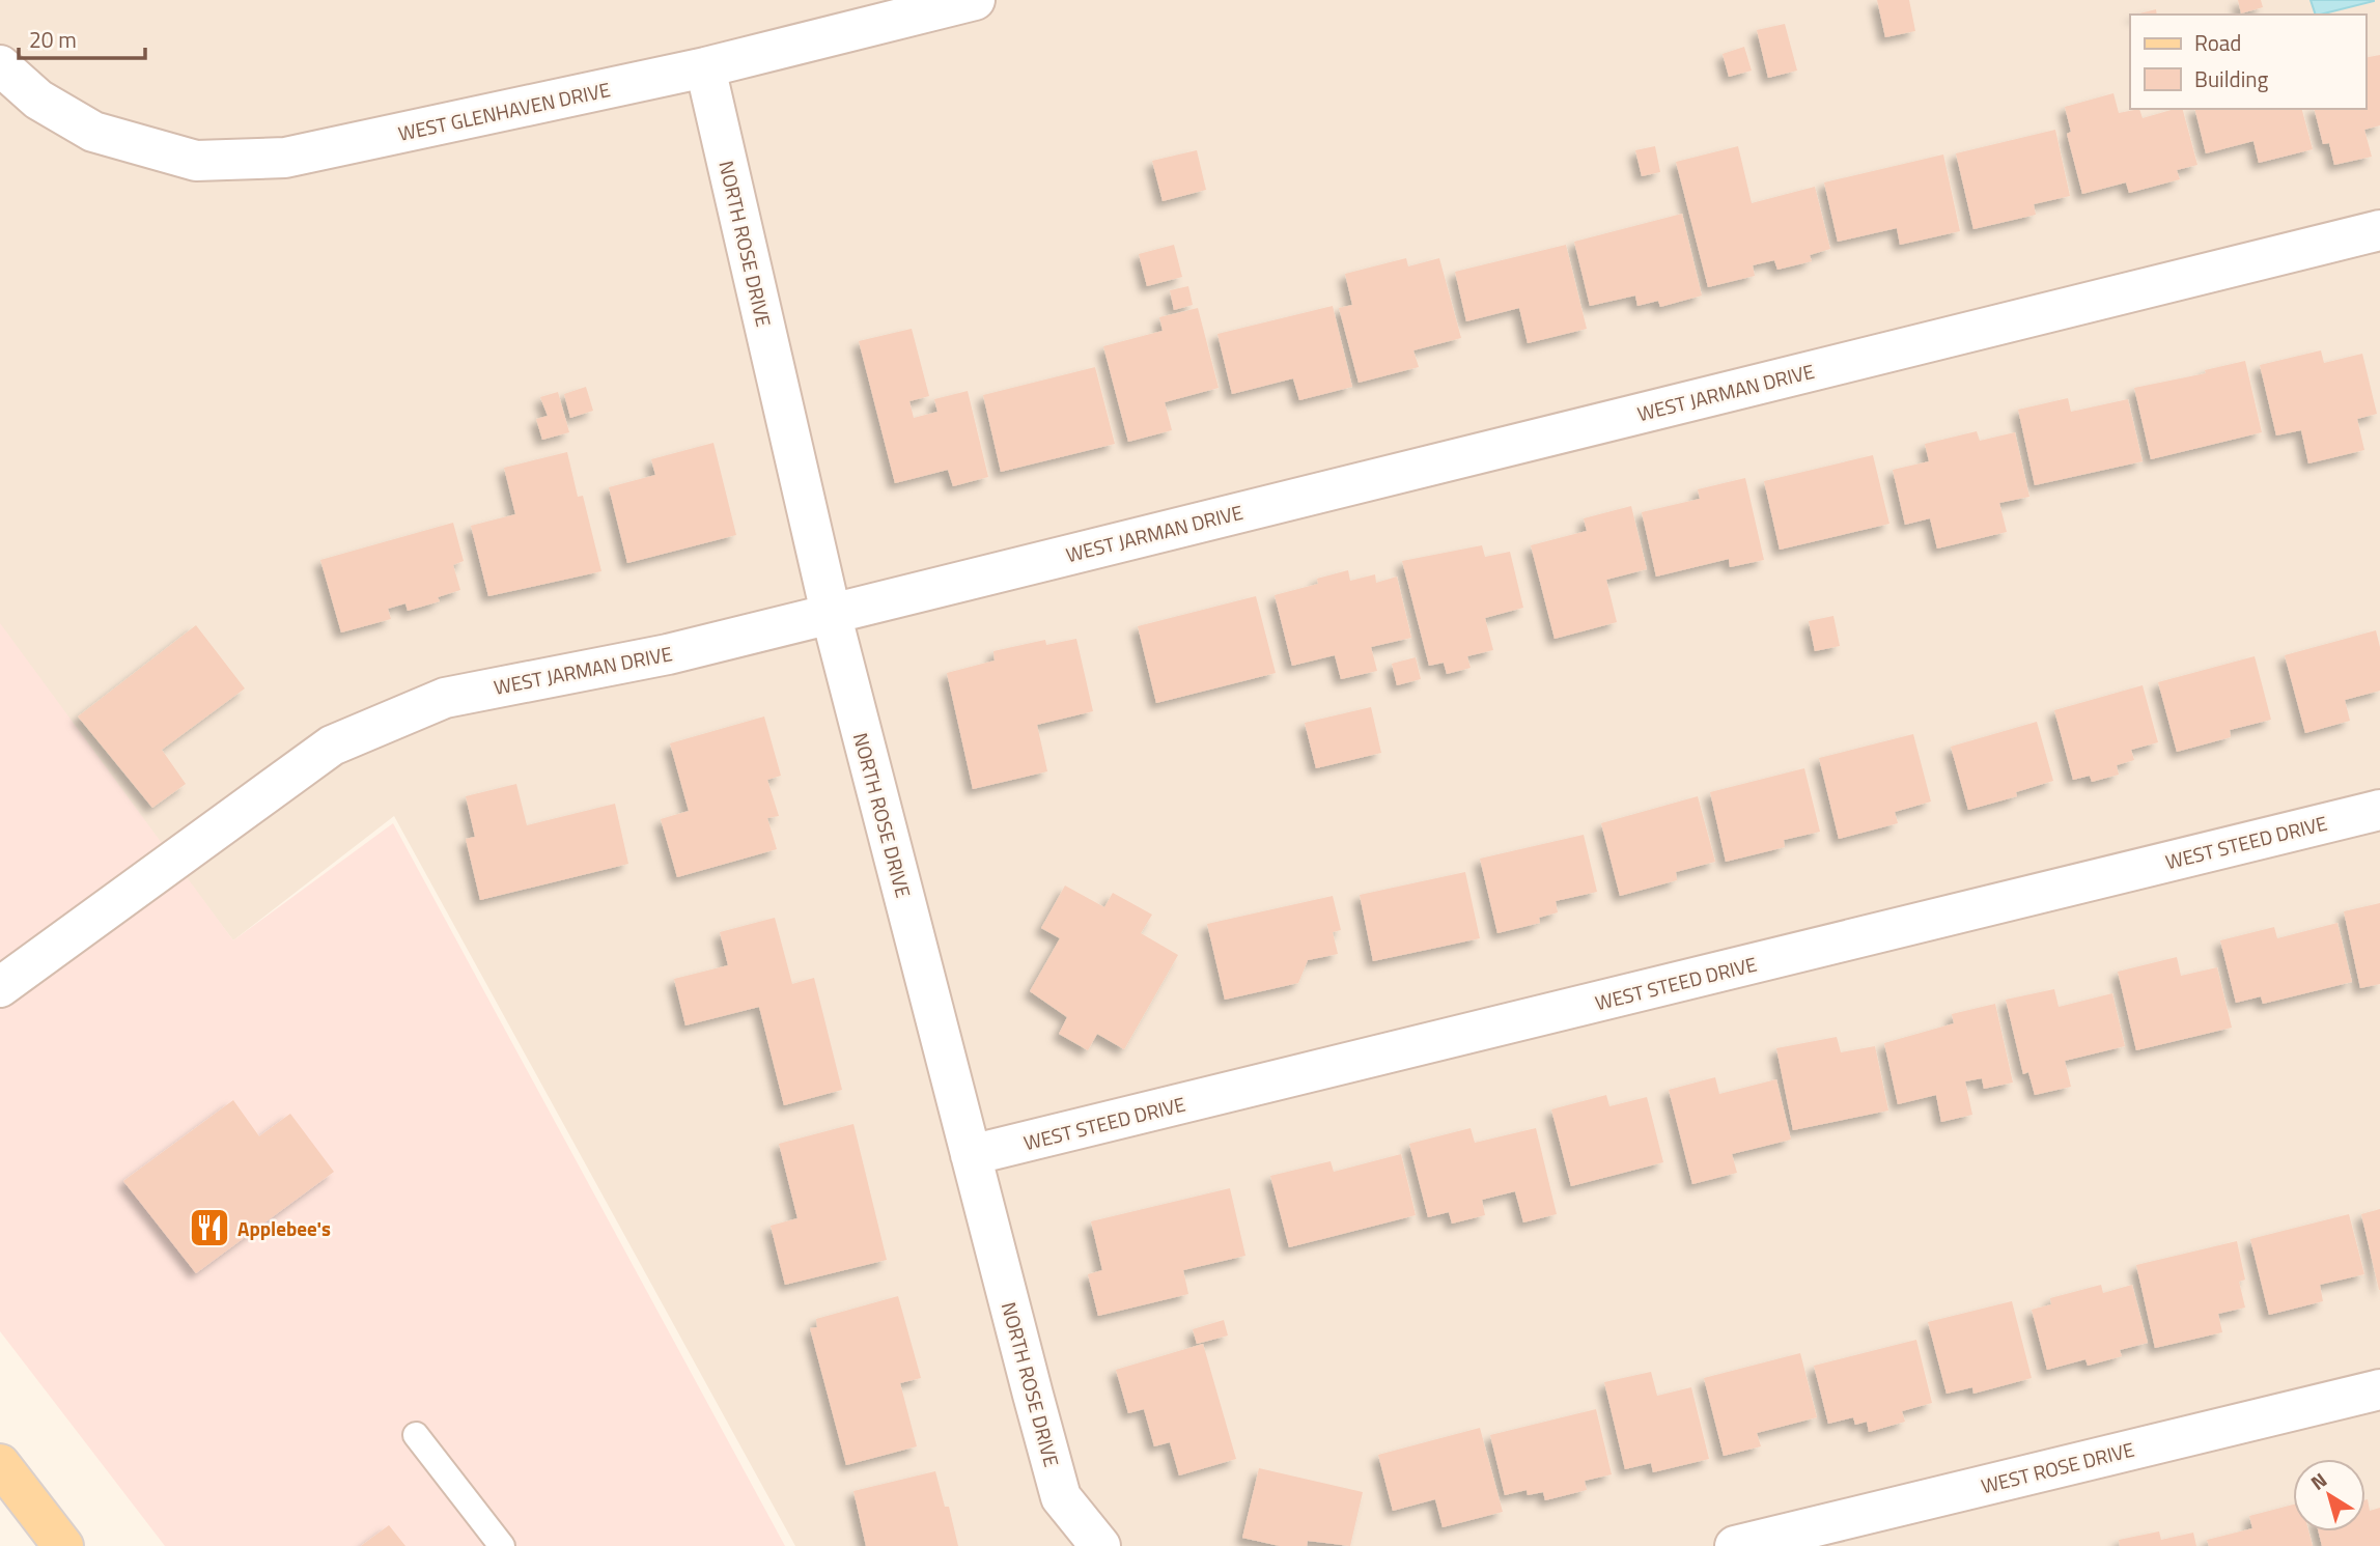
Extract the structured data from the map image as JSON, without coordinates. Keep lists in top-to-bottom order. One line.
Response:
{"streets":{"street":["WEST GLENHAVEN DRIVE","NORTH ROSE DRIVE","WEST JARMAN DRIVE","WEST STEED DRIVE","WEST ROSE DRIVE"]},"crossings":[["WEST GLENHAVEN DRIVE","NORTH ROSE DRIVE"],["NORTH ROSE DRIVE","WEST JARMAN DRIVE"],["NORTH ROSE DRIVE","WEST STEED DRIVE"]],"places":{"restaurant":["Applebee's"]},"legend":["Road","Building"],"scale_bar":"20 m","north":"top left"}
